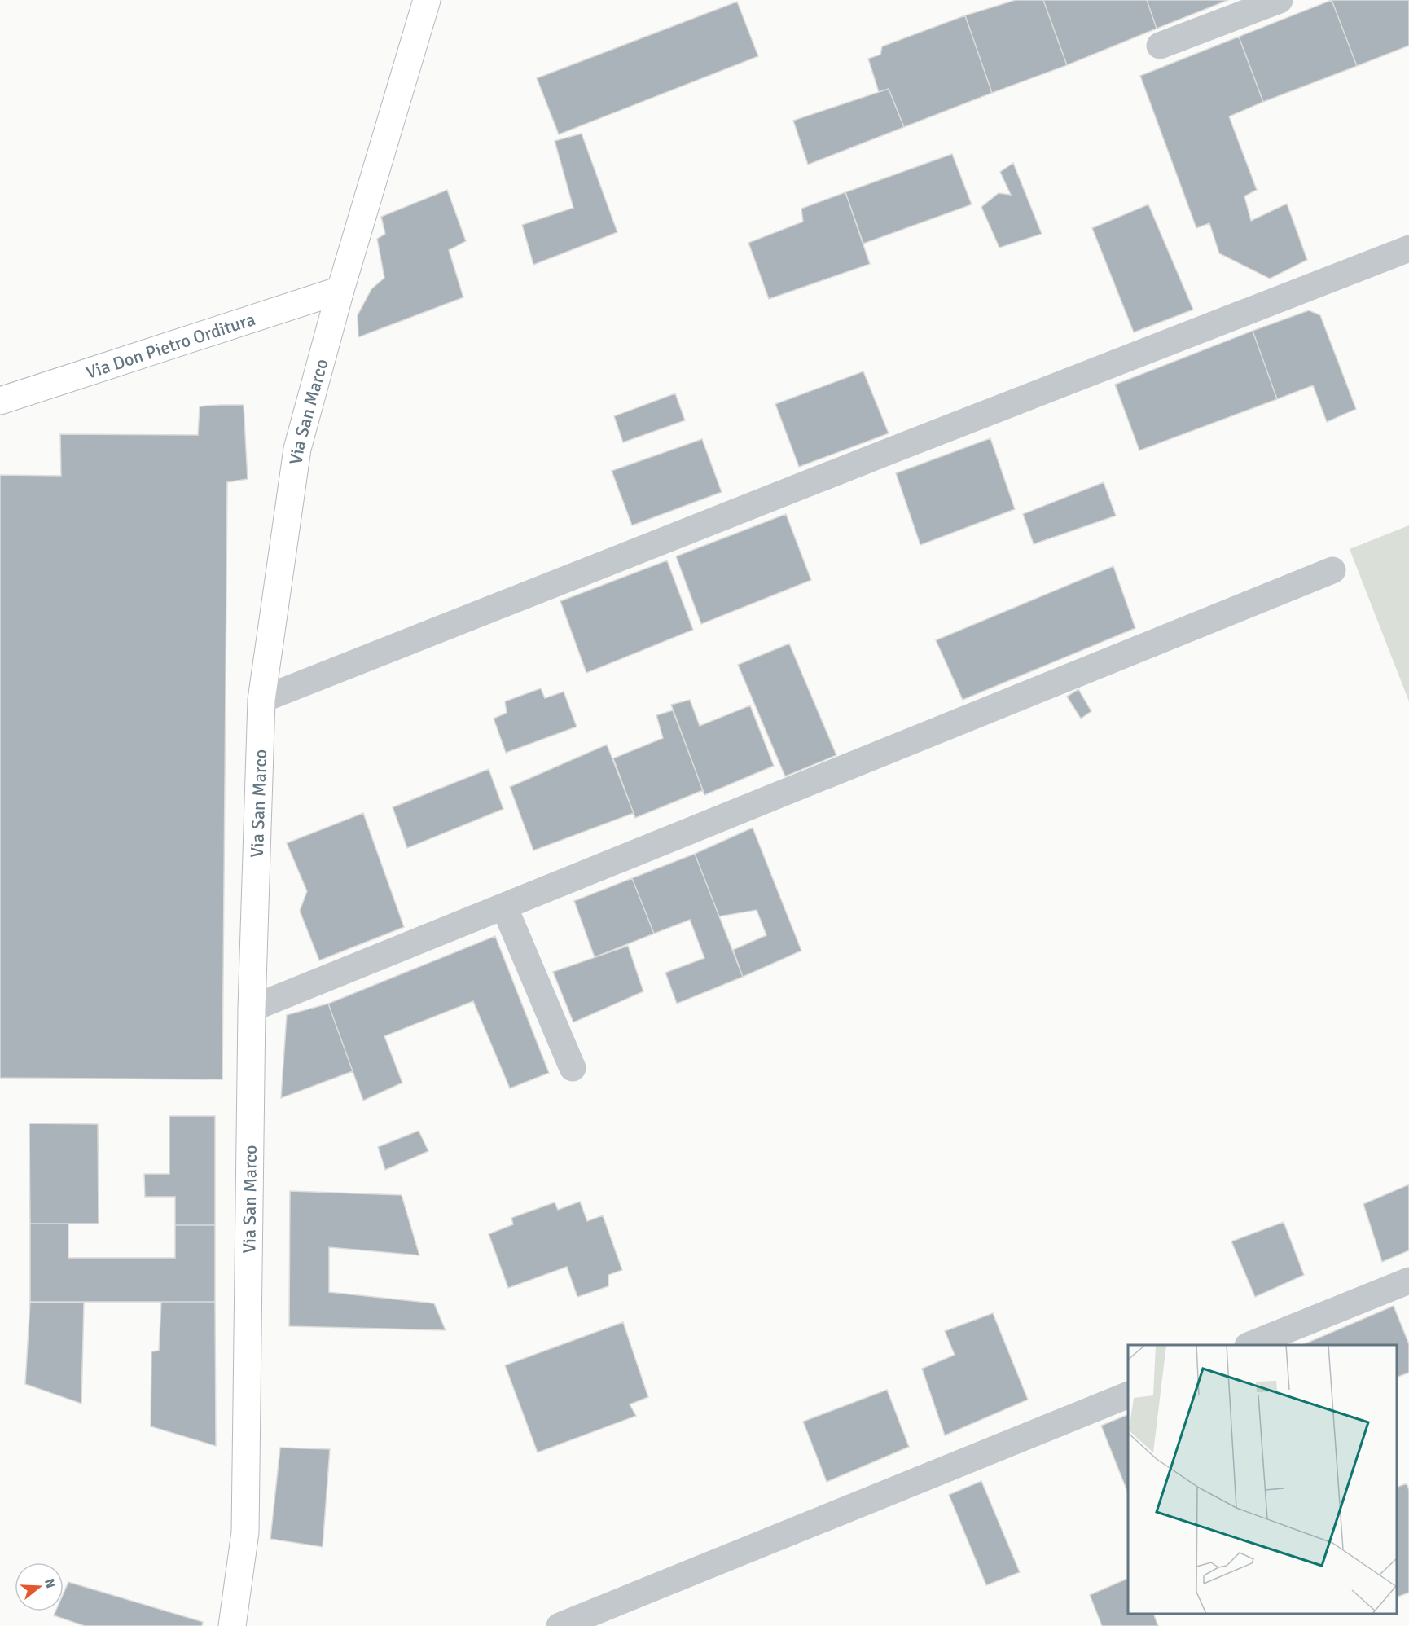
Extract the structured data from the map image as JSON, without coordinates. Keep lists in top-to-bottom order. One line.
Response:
{"streets":{"street":["Via Don Pietro Orditura","Via San Marco"]},"crossings":[["Via Don Pietro Orditura","Via San Marco"]],"north":"right"}
